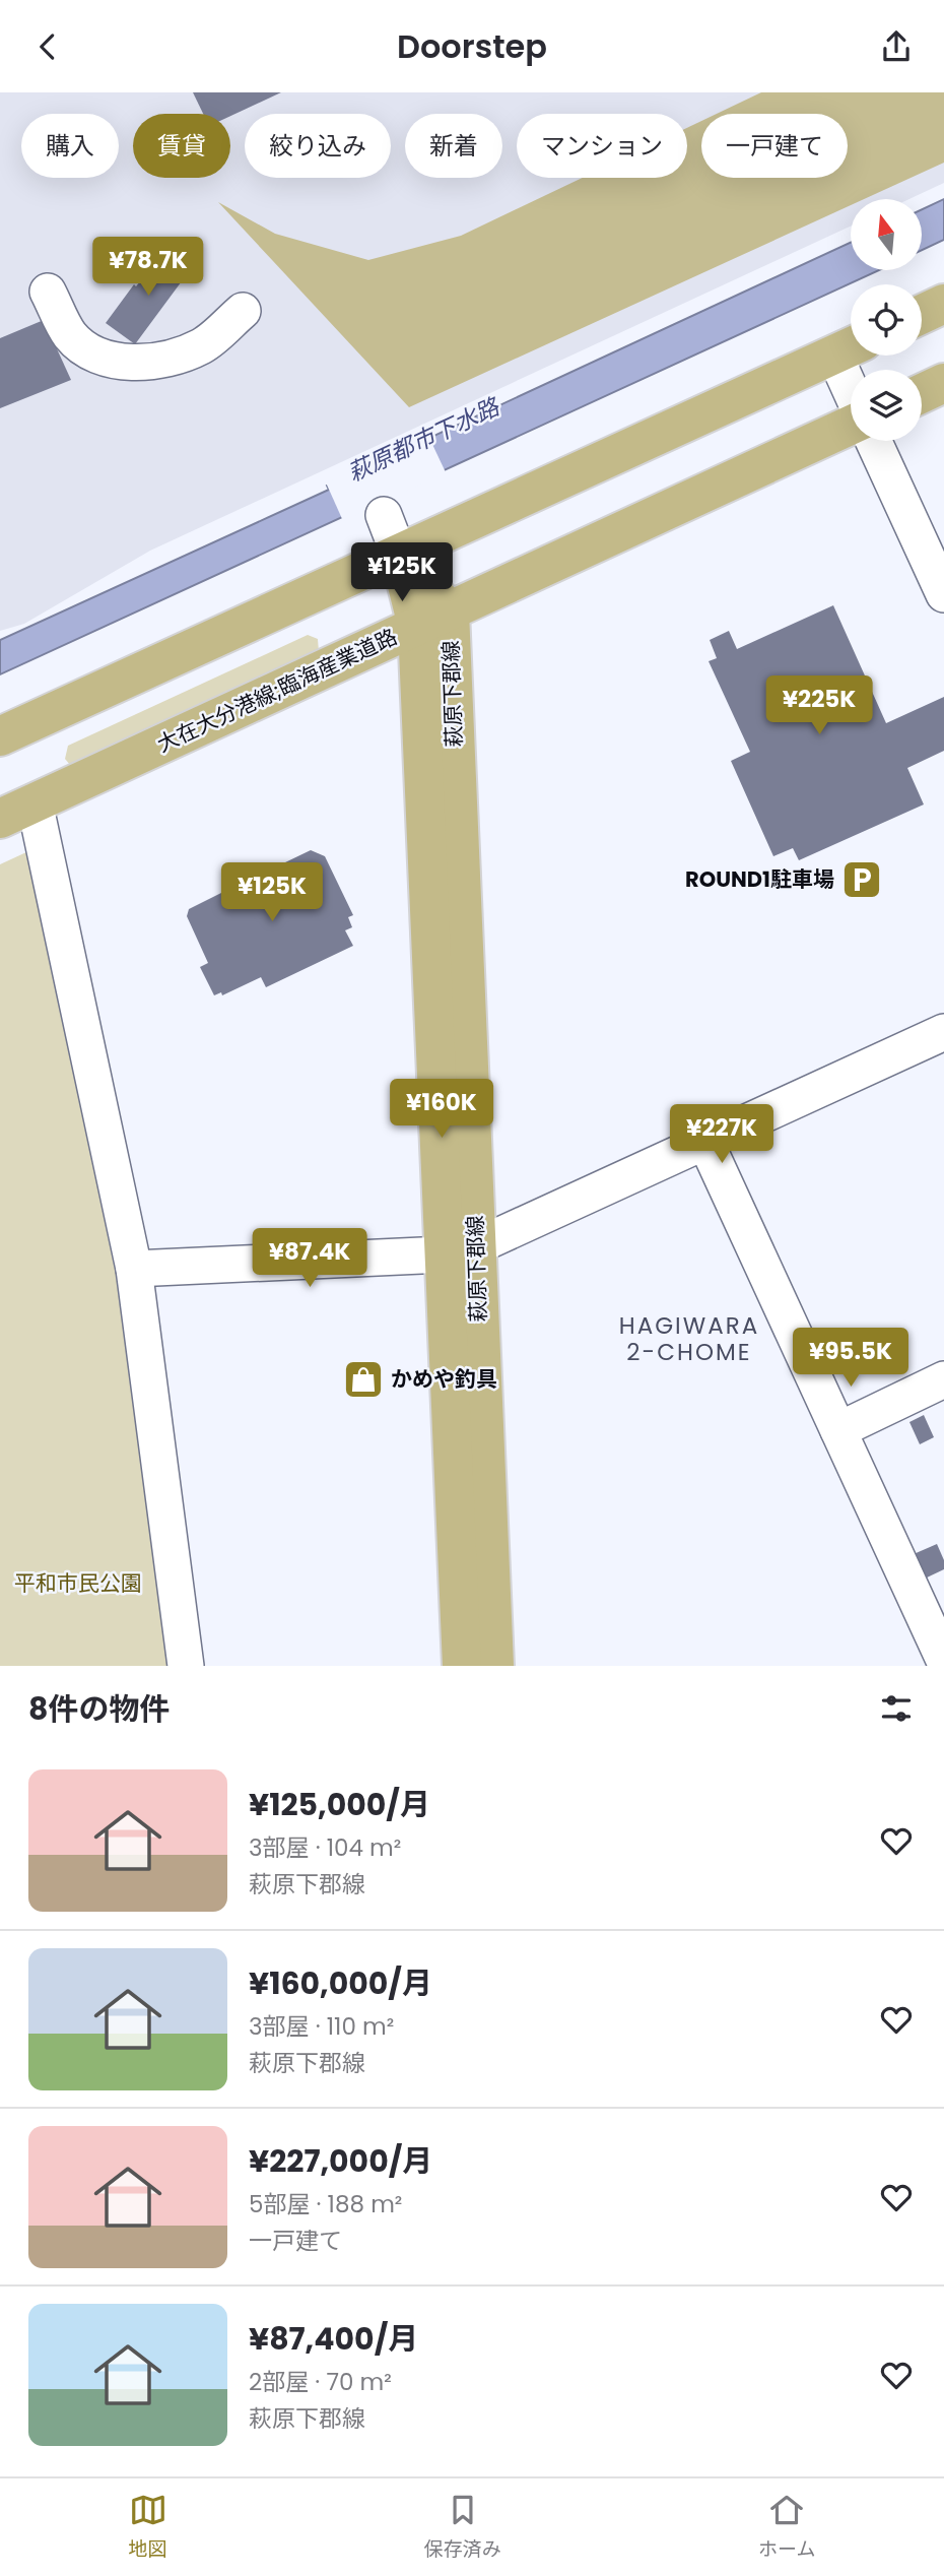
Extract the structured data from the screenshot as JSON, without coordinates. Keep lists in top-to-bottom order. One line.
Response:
{"streets":{"main road":["大在大分港線;臨海産業道路","萩原下郡線"]},"crossings":[["大在大分港線;臨海産業道路","萩原下郡線"]],"districts":["HAGIWARA 2-CHOME"],"water":["萩原都市下水路"],"parks":["平和市民公園"],"places":{"parking":["ROUND1駐車場"],"shop":["かめや釣具"]},"north":"top","page":{"header":"Doorstep","chip":["購入","賃貸","絞り込み","新着","マンション","一戸建て"],"price":["¥78.7K","¥125K","¥225K","¥125K","¥160K","¥227K","¥87.4K","¥95.5K"],"heading":"8件の物件","list":[{"name":"¥125,000/月","note":"3部屋 · 104 m² · 萩原下郡線"},{"name":"¥160,000/月","note":"3部屋 · 110 m² · 萩原下郡線"},{"name":"¥227,000/月","note":"5部屋 · 188 m² · 一戸建て"},{"name":"¥87,400/月","note":"2部屋 · 70 m² · 萩原下郡線"}],"tabs":["地図","保存済み","ホーム"]}}
